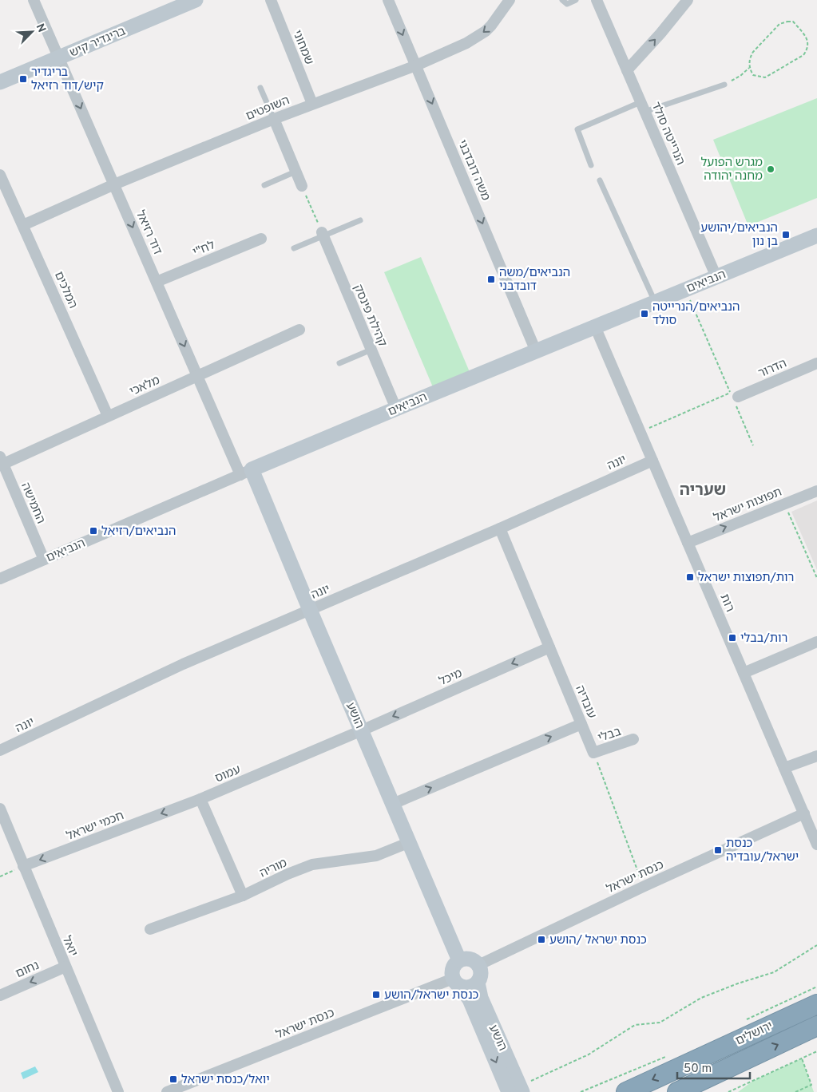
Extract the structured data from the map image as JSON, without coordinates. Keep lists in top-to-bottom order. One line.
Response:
{"streets":{"highway":["ירושלים"],"street":["בריגדיר קיש","שמחוני","השופטים","הנרייטה סולד","משה דובדבני","דוד רזיאל","לח\"י","הנביאים","המלכים","קהילת פינסק","הדרור","מלאכי","יונה","החמישה","תפוצות ישראל","רות","מיכל","עובדיה","הושע","בבלי","עמוס","חכמי ישראל","מוריה","כנסת ישראל","יואל","נחום"]},"crossings":[["בריגדיר קיש","דוד רזיאל"],["שמחוני","השופטים"],["השופטים","משה דובדבני"],["השופטים","דוד רזיאל"],["השופטים","המלכים"],["הנרייטה סולד","הנביאים"],["משה דובדבני","הנביאים"],["דוד רזיאל","לח\"י"],["דוד רזיאל","הנביאים"],["דוד רזיאל","מלאכי"],["דוד רזיאל","הושע"],["הנביאים","קהילת פינסק"],["הנביאים","החמישה"],["הנביאים","רות"],["הנביאים","הושע"],["המלכים","מלאכי"],["מלאכי","החמישה"],["יונה","רות"],["יונה","עובדיה"],["יונה","הושע"],["תפוצות ישראל","רות"],["רות","כנסת ישראל"],["מיכל","עובדיה"],["מיכל","הושע"],["מיכל","עמוס"],["עובדיה","בבלי"],["הושע","עמוס"],["הושע","מוריה"],["הושע","כנסת ישראל"],["עמוס","חכמי ישראל"],["חכמי ישראל","יואל"],["יואל","נחום"]],"one_way":["משה דובדבני","דוד רזיאל","תפוצות ישראל","חכמי ישראל","נחום"],"districts":["שעריה"],"places":{"transit":["בריגדיר קיש/דוד רזיאל","הנביאים/יהושע בן נון","הנביאים/משה דובדבני","הנביאים/הנרייטה סולד","הנביאים/רזיאל","רות/תפוצות ישראל","רות/בבלי","כנסת ישראל/עובדיה","כנסת ישראל /הושע","כנסת ישראל/הושע","יואל/כנסת ישראל"],"other":["מגרש הפועל מחנה יהודה"]},"scale_bar":"50 m","north":"top right"}
